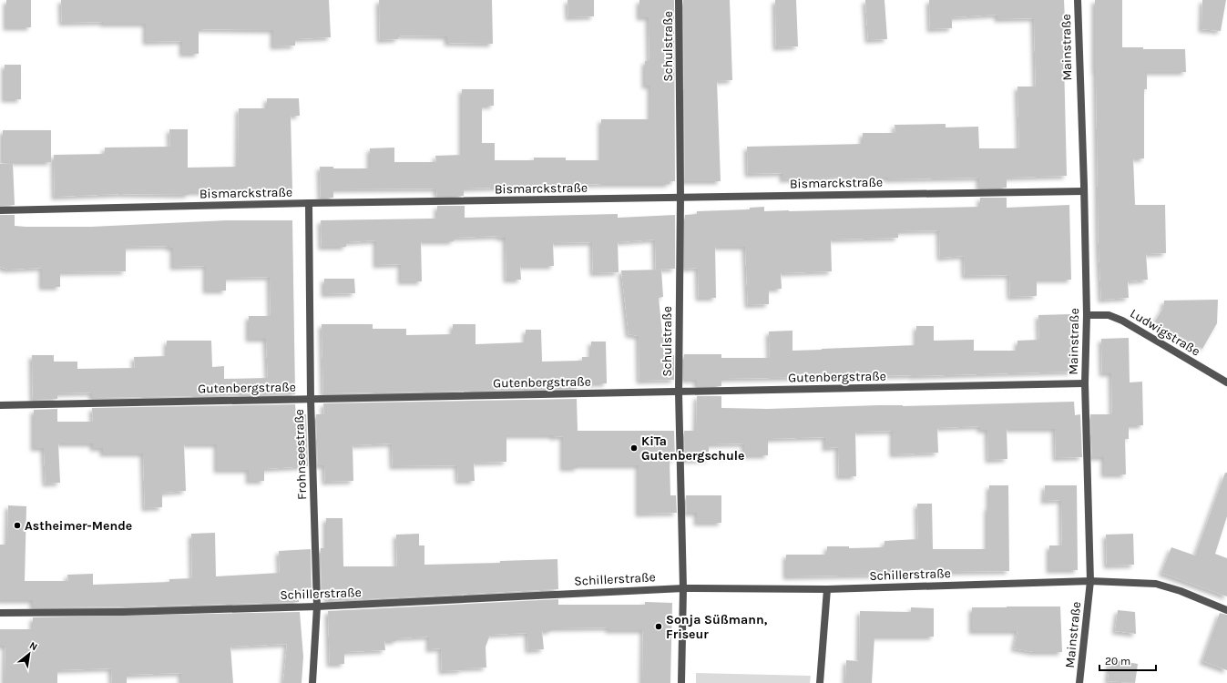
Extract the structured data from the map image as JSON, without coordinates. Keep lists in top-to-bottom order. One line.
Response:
{"streets":{"street":["Schulstraße","Mainstraße","Bismarckstraße","Ludwigstraße","Gutenbergstraße","Frohnseestraße","Schillerstraße"]},"crossings":[["Schulstraße","Bismarckstraße"],["Schulstraße","Gutenbergstraße"],["Schulstraße","Schillerstraße"],["Mainstraße","Bismarckstraße"],["Mainstraße","Ludwigstraße"],["Mainstraße","Gutenbergstraße"],["Mainstraße","Schillerstraße"],["Bismarckstraße","Frohnseestraße"],["Gutenbergstraße","Frohnseestraße"],["Frohnseestraße","Schillerstraße"]],"places":["KiTa Gutenbergschule","Astheimer-Mende","Sonja Süßmann, Friseur"],"scale_bar":"20 m","north":"top right"}
